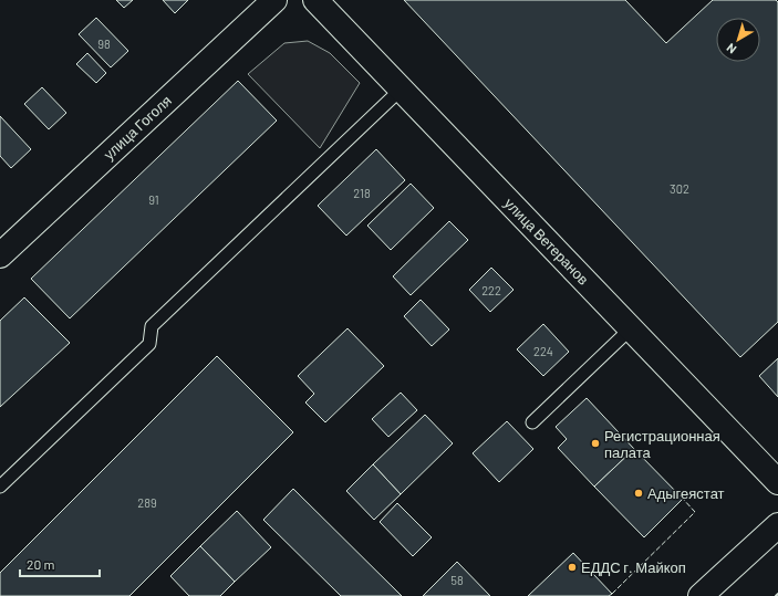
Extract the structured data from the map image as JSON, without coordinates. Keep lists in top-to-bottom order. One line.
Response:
{"streets":{"street":["улица Гоголя","улица Ветеранов"]},"places":["Регистрационная палата","Адыгеястат","ЕДДС г. Майкоп"],"house_numbers":["98","302","218","91","222","224","289","58"],"scale_bar":"20 m","north":"bottom left"}
